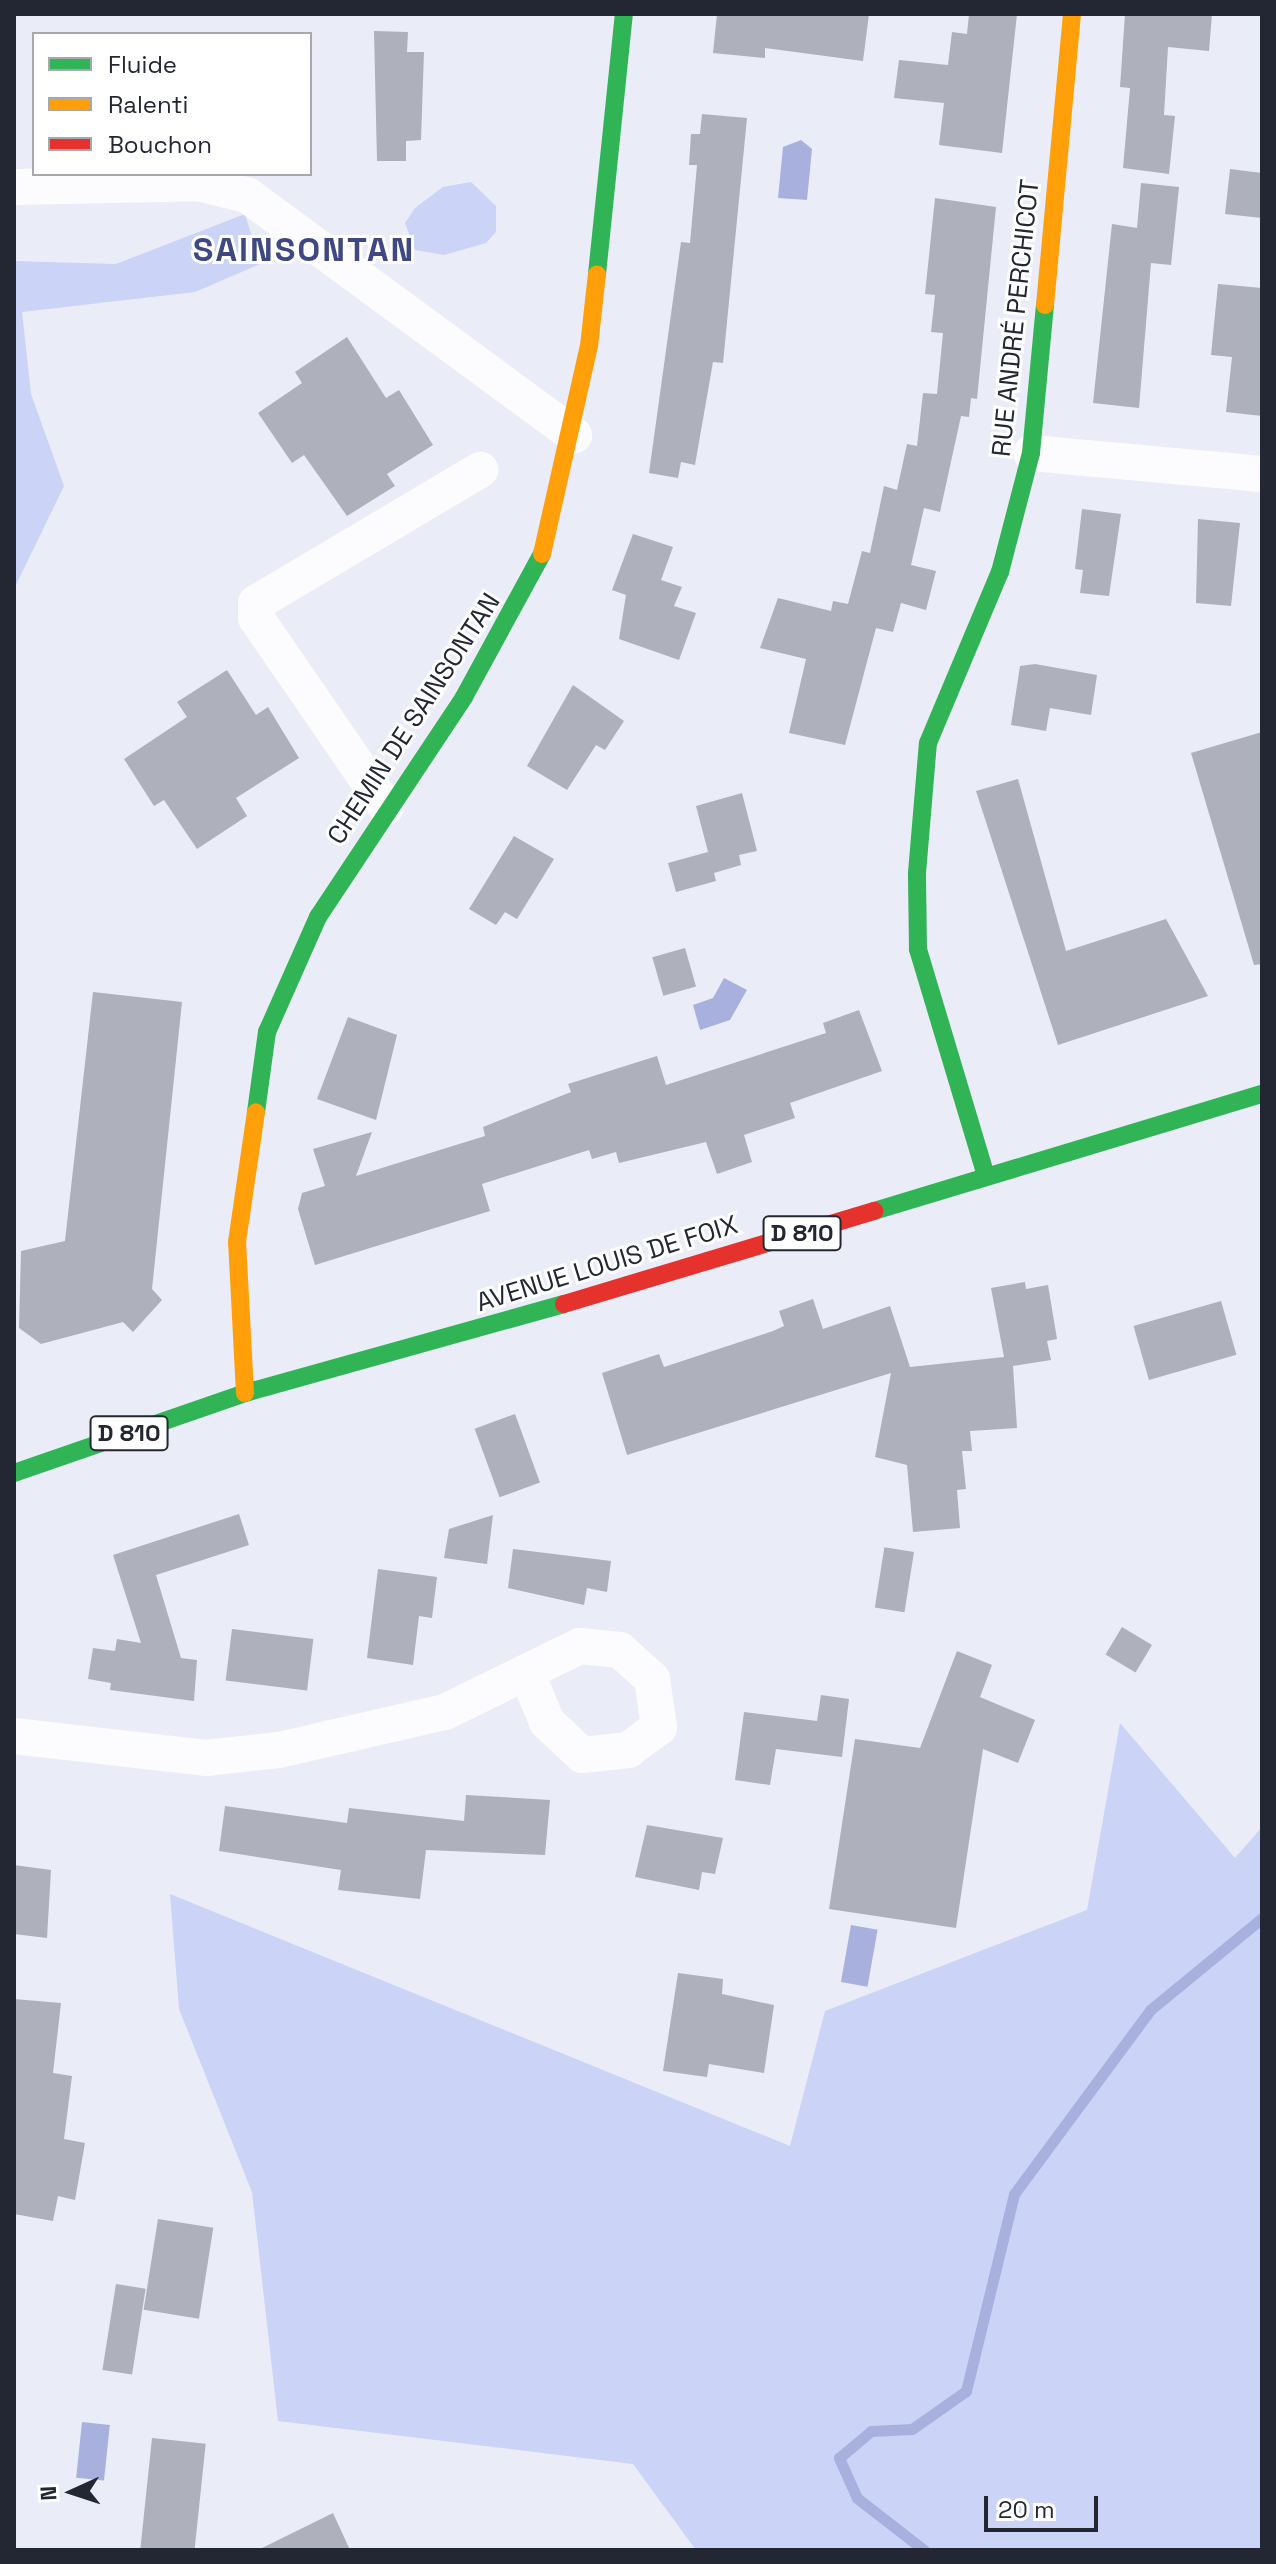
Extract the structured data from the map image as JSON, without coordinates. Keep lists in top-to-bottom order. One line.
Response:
{"streets":{"street":["RUE ANDRÉ PERCHICOT","CHEMIN DE SAINSONTAN","D 810","AVENUE LOUIS DE FOIX"]},"crossings":[["RUE ANDRÉ PERCHICOT","AVENUE LOUIS DE FOIX"],["CHEMIN DE SAINSONTAN","AVENUE LOUIS DE FOIX"]],"districts":["SAINSONTAN"],"legend":["Fluide","Ralenti","Bouchon"],"scale_bar":"20 m","north":"left"}
